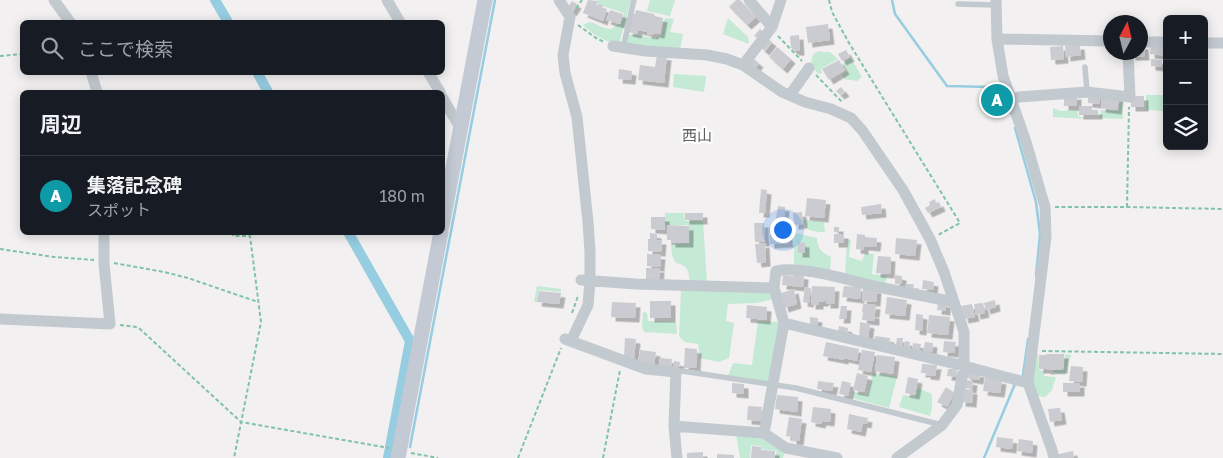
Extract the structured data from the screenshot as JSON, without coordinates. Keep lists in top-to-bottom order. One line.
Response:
{"districts":["西山"],"north":"top","page":{"map_buttons":["+","−"],"search":"ここで検索","pins":"A","heading":"周辺","list":[{"mark":"A","name":"集落記念碑","note":"スポット","value":"180 m"}]}}
